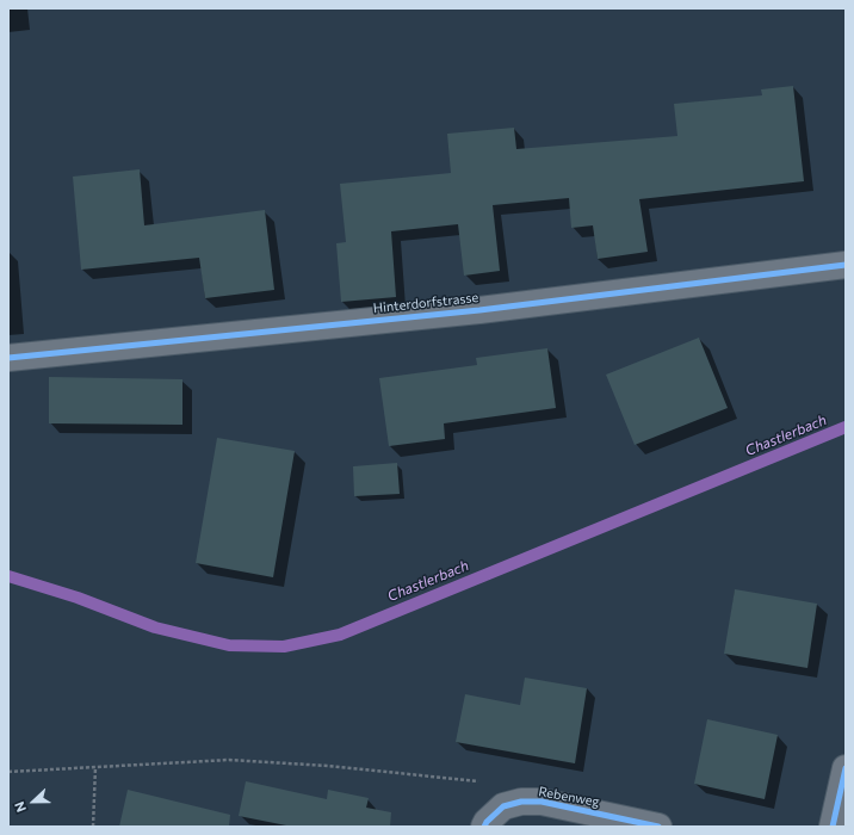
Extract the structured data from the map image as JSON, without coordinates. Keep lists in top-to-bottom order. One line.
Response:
{"streets":{"street":["Hinterdorfstrasse","Rebenweg"]},"water":["Chastlerbach"],"north":"left"}
